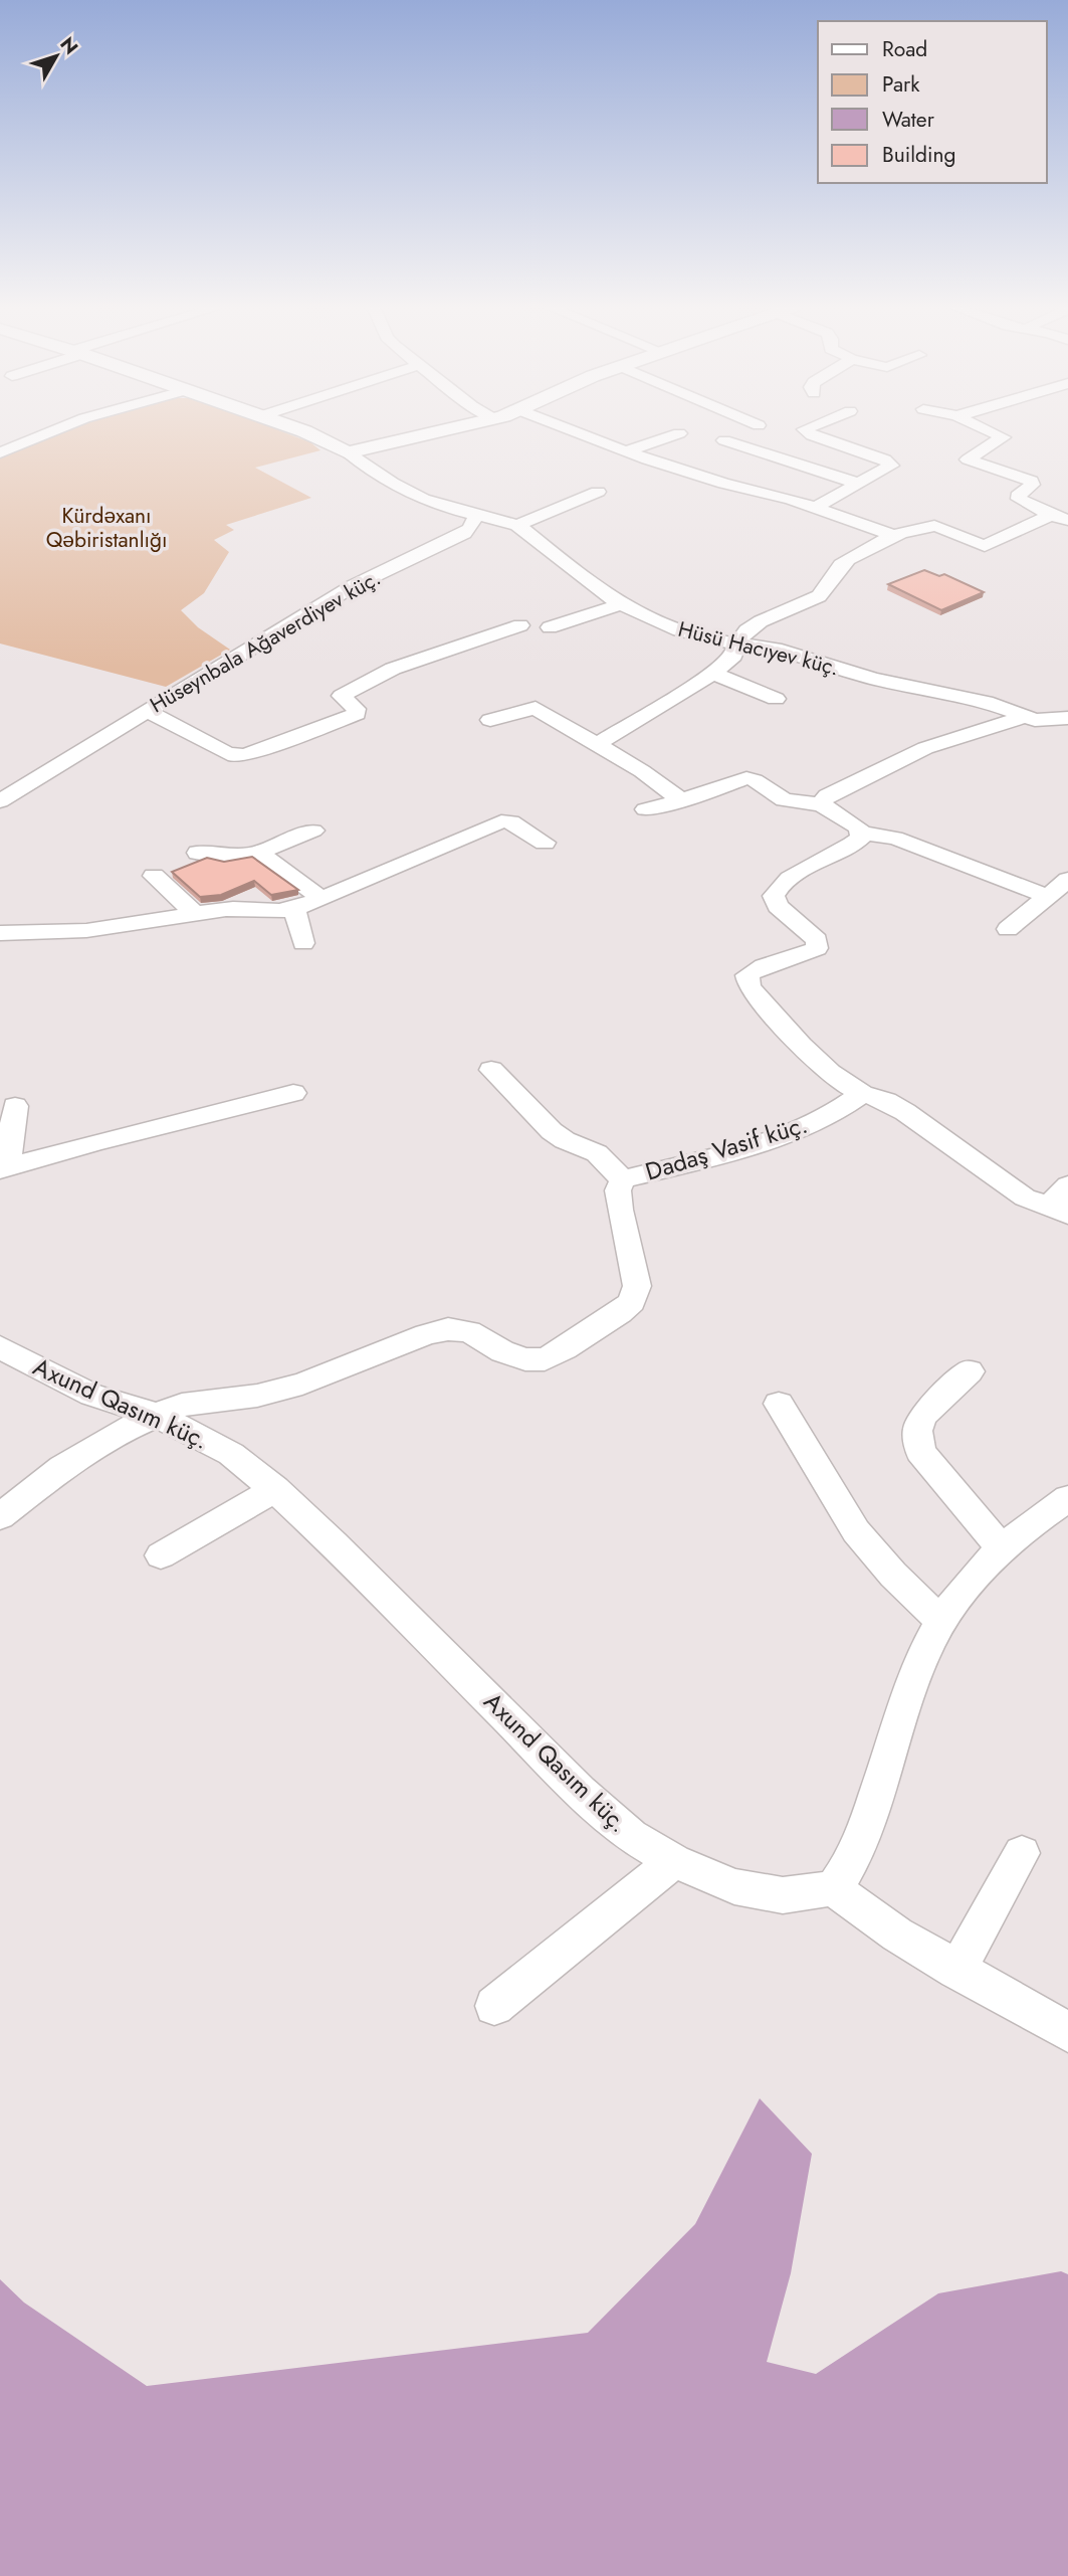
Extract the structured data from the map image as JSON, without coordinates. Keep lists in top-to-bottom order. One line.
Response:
{"streets":{"street":["Hüseynbala Ağaverdiyev küç.","Hüsü Hacıyev küç.","Dadaş Vasif küç.","Axund Qasım küç."]},"crossings":[["Hüseynbala Ağaverdiyev küç.","Hüsü Hacıyev küç."],["Dadaş Vasif küç.","Axund Qasım küç."]],"parks":["Kürdəxanı Qəbiristanlığı"],"legend":["Road","Park","Water","Building"],"north":"top right"}
